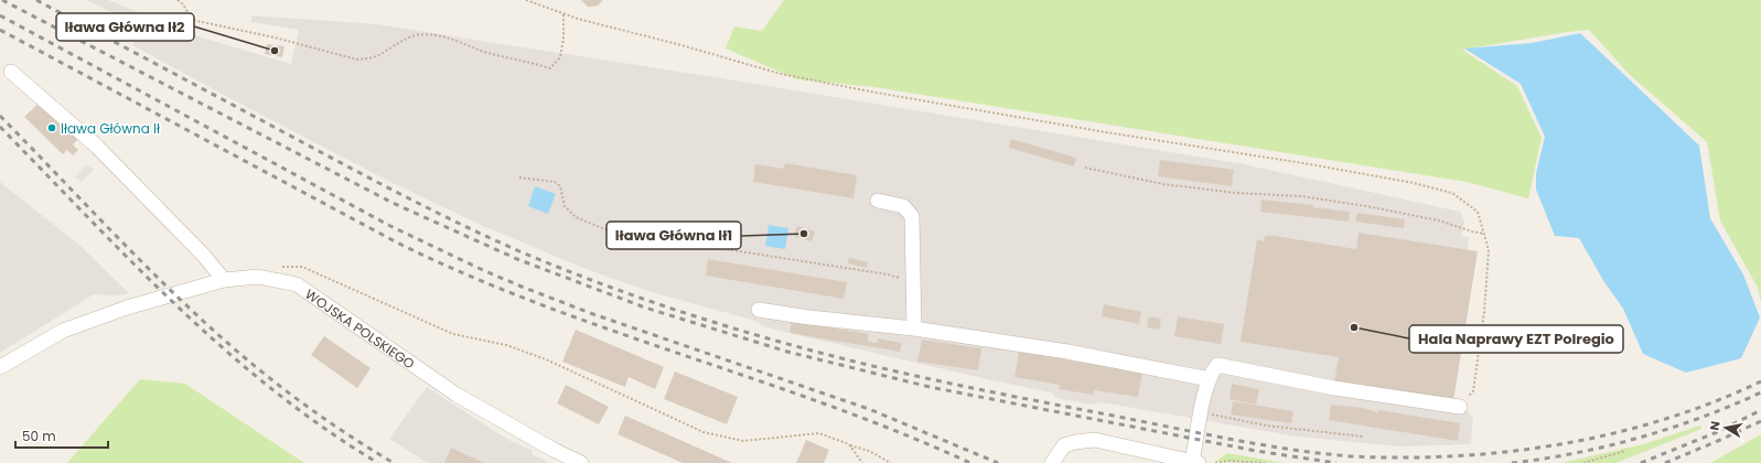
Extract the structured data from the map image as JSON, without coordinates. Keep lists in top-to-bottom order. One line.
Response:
{"streets":{"street":["WOJSKA POLSKIEGO"]},"places":["Iława Główna Ił2","Iława Główna Ił","Iława Główna Ił1","Hala Naprawy EZT Polregio"],"scale_bar":"50 m","north":"left"}
